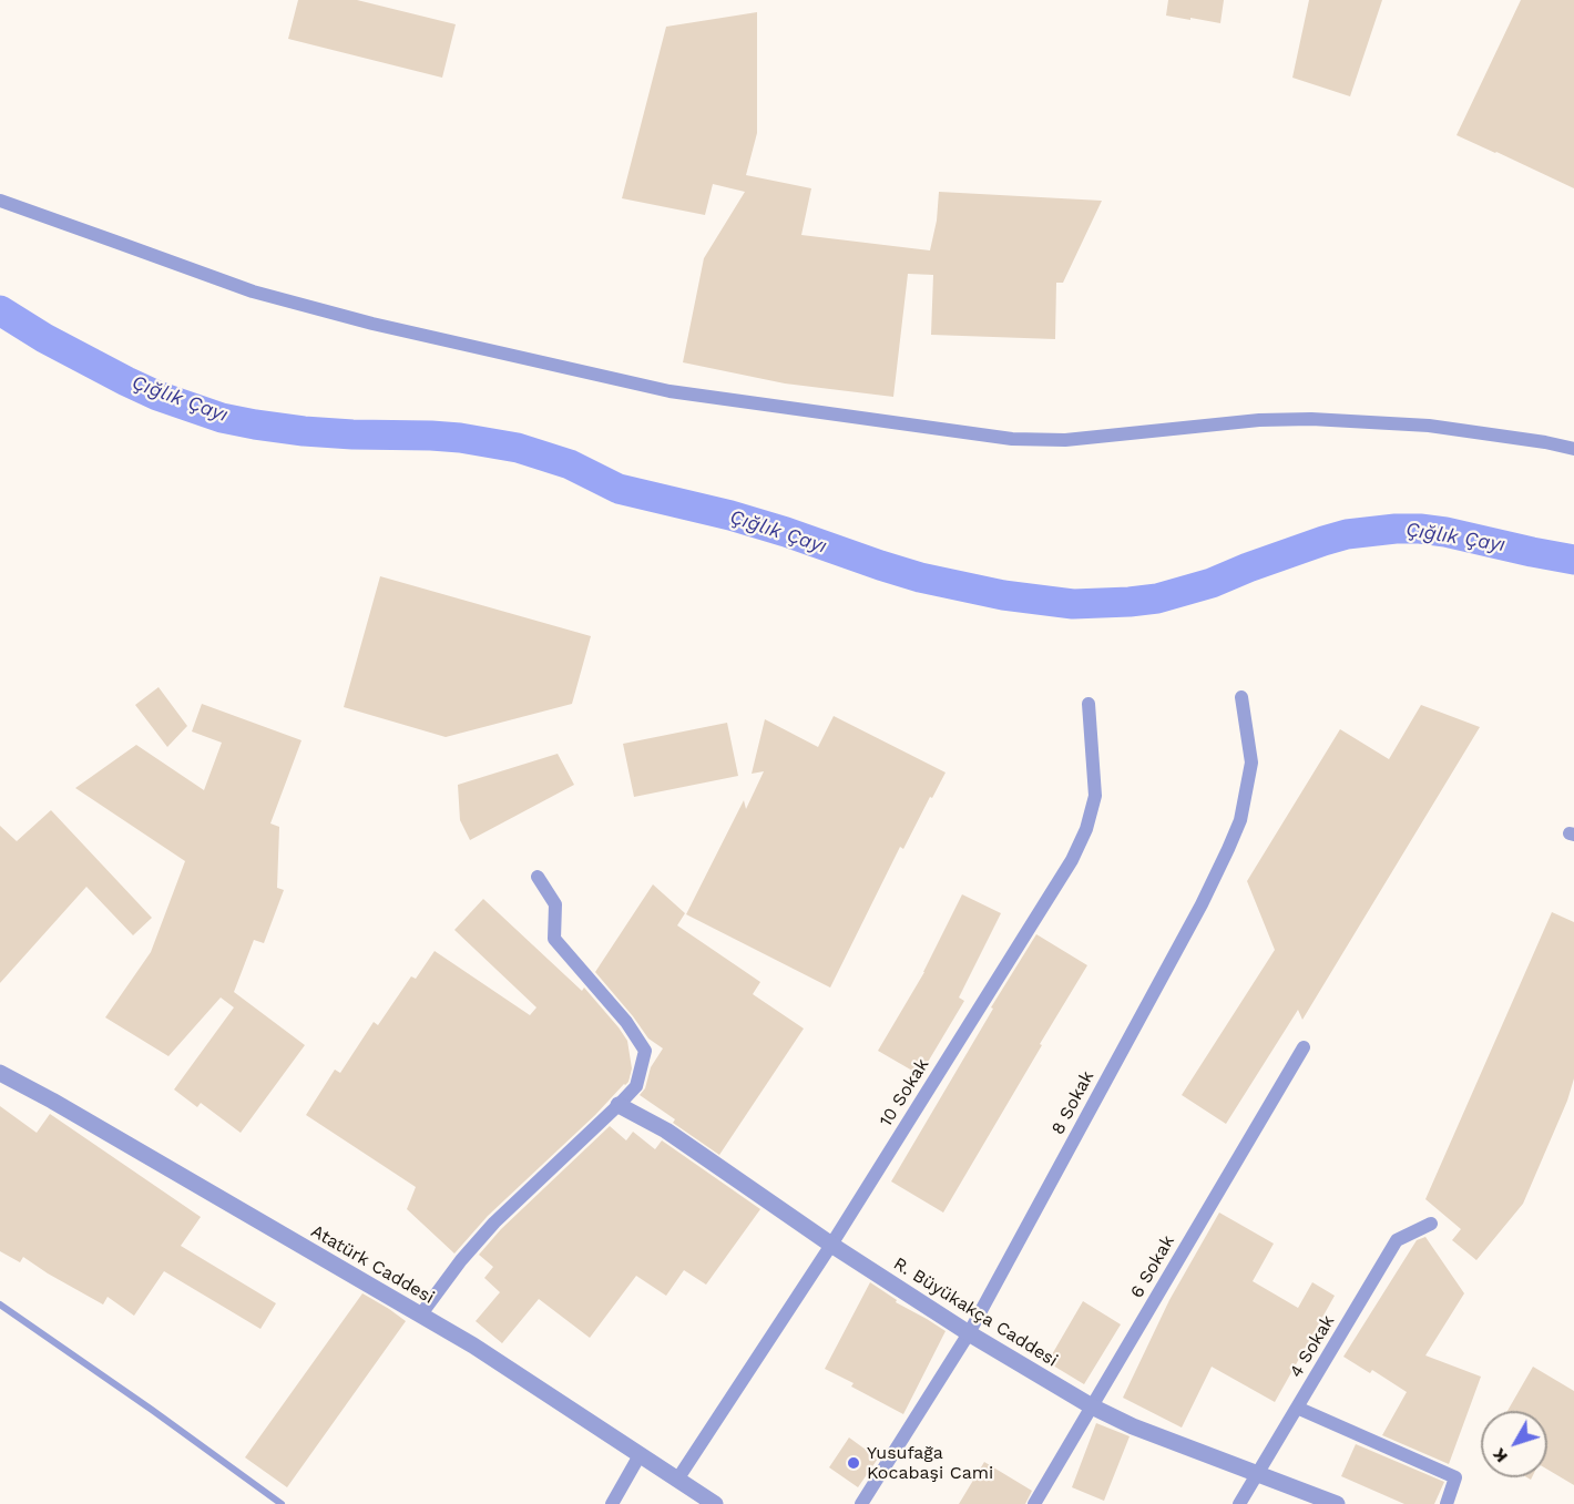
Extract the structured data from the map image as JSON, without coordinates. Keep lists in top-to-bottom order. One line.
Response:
{"streets":{"street":["10 Sokak","8 Sokak","Atatürk Caddesi","6 Sokak","R. Büyükakça Caddesi","4 Sokak"]},"crossings":[["10 Sokak","Atatürk Caddesi"],["10 Sokak","R. Büyükakça Caddesi"],["8 Sokak","R. Büyükakça Caddesi"],["6 Sokak","R. Büyükakça Caddesi"],["R. Büyükakça Caddesi","4 Sokak"]],"water":["Çığlık Çayı"],"places":["Yusufağa Kocabaşi Cami"],"north":"bottom left"}
